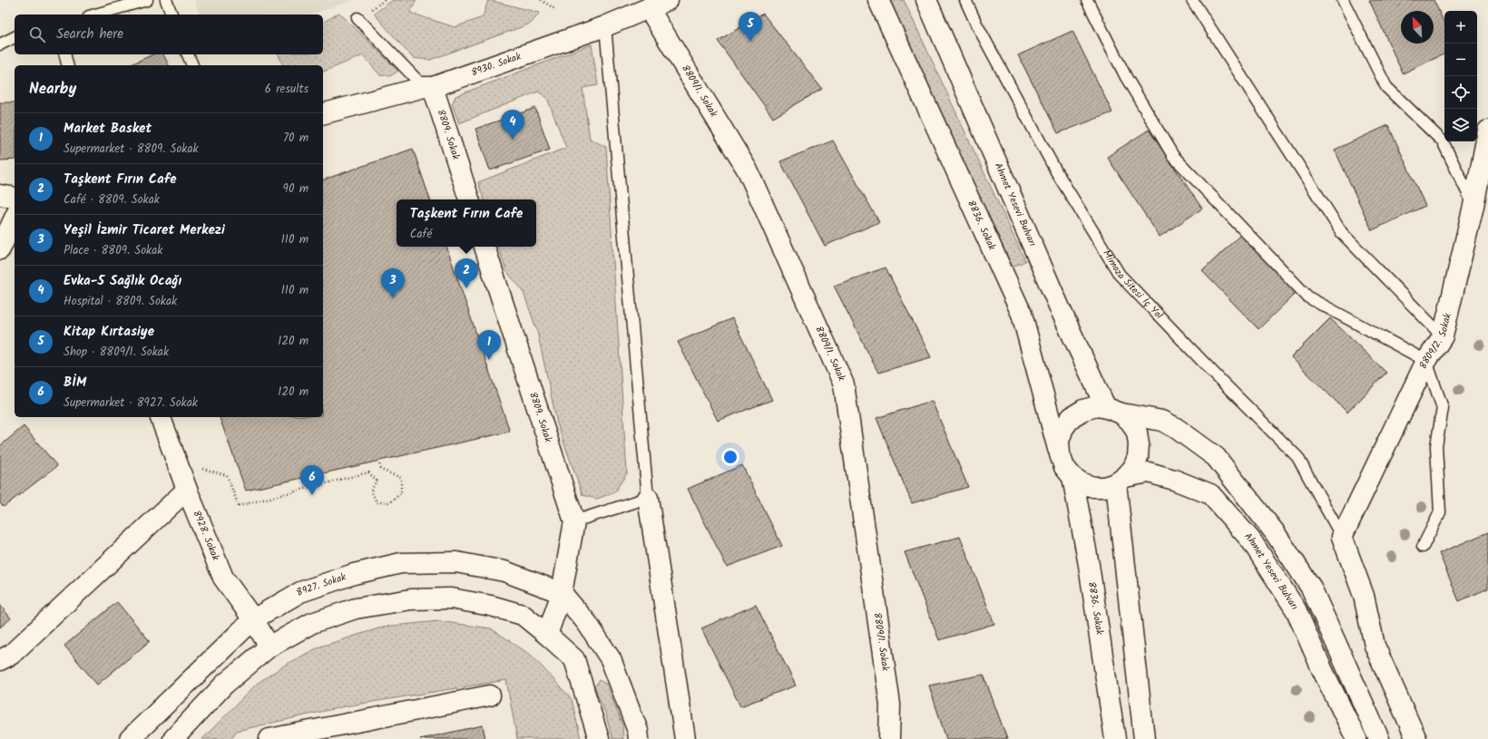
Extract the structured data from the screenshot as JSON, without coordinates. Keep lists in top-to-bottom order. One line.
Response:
{"streets":{"street":["8930. Sokak","8809/1. Sokak","8809. Sokak","Ahmet Yesevi Bulvarı","8836. Sokak","8809/2. Sokak","8928. Sokak","8927. Sokak"],"lane":["Mimoza Sitesi İç Yol"]},"crossings":[["8930. Sokak","8809/1. Sokak"],["8930. Sokak","8809. Sokak"],["8809. Sokak","8927. Sokak"],["Ahmet Yesevi Bulvarı","8836. Sokak"],["Mimoza Sitesi İç Yol","8809/2. Sokak"],["8928. Sokak","8927. Sokak"]],"north":"top left","page":{"map_buttons":["+","−"],"pins":["5","4","2","3","1","6"],"search":"Search here","heading":["Nearby","6 results"],"list":[{"mark":"1","name":"Market Basket","note":"Supermarket · 8809. Sokak","value":"70 m"},{"mark":"2","name":"Taşkent Fırın Cafe","note":"Café · 8809. Sokak","value":"90 m"},{"mark":"3","name":"Yeşil İzmir Ticaret Merkezi","note":"Place · 8809. Sokak","value":"110 m"},{"mark":"4","name":"Evka-5 Sağlık Ocağı","note":"Hospital · 8809. Sokak","value":"110 m"},{"mark":"5","name":"Kitap Kırtasiye","note":"Shop · 8809/1. Sokak","value":"120 m"},{"mark":"6","name":"BİM","note":"Supermarket · 8927. Sokak","value":"120 m"}],"popup":["Taşkent Fırın Cafe","Café"]}}
